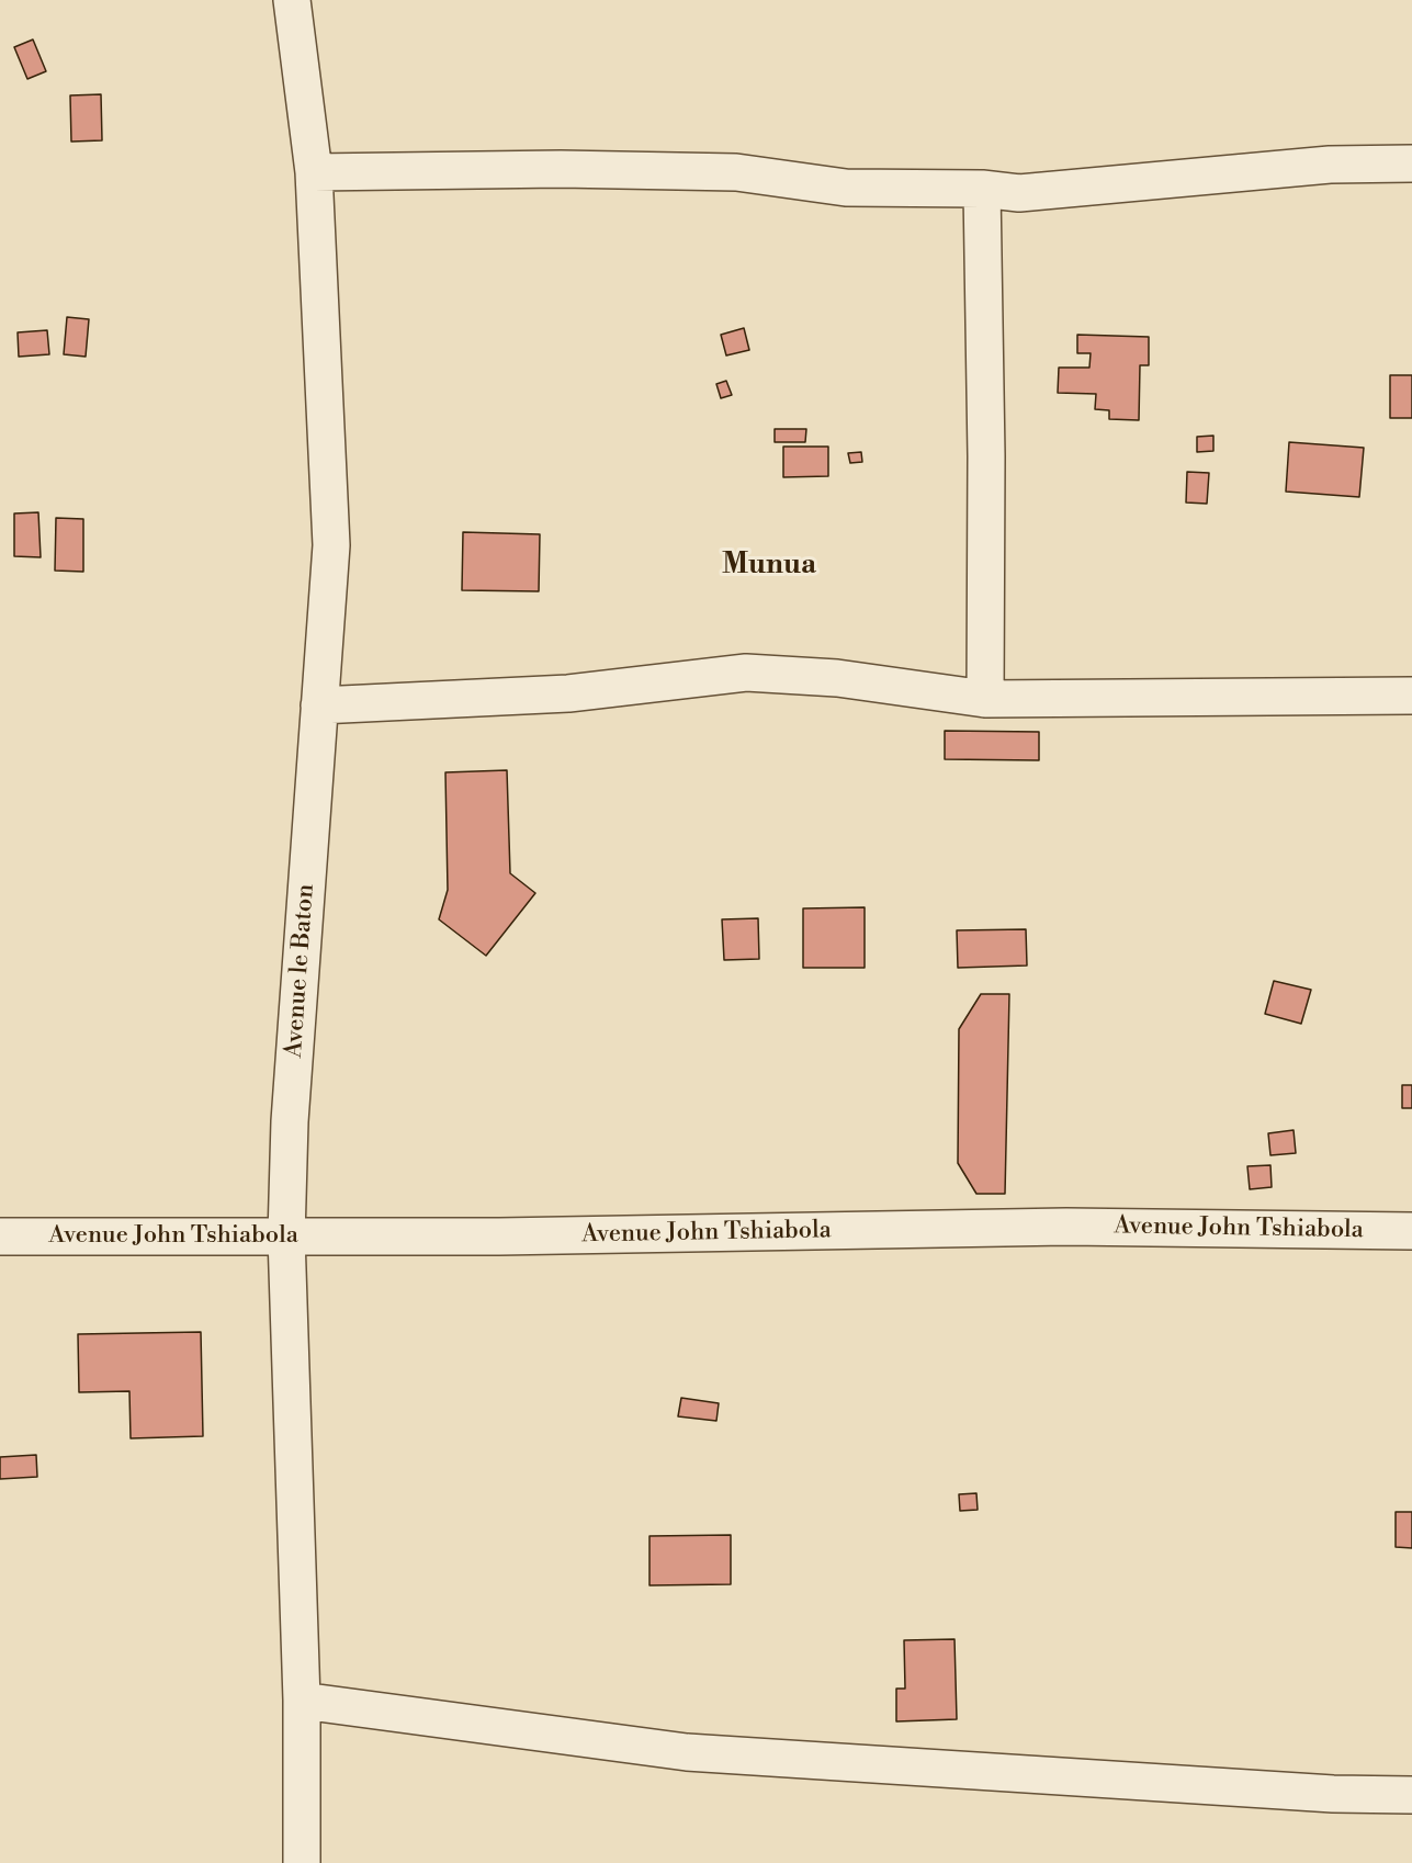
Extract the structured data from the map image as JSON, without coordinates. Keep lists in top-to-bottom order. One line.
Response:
{"streets":{"street":["Avenue le Baton","Avenue John Tshiabola"]},"crossings":[["Avenue le Baton","Avenue John Tshiabola"]],"districts":["Munua"]}
